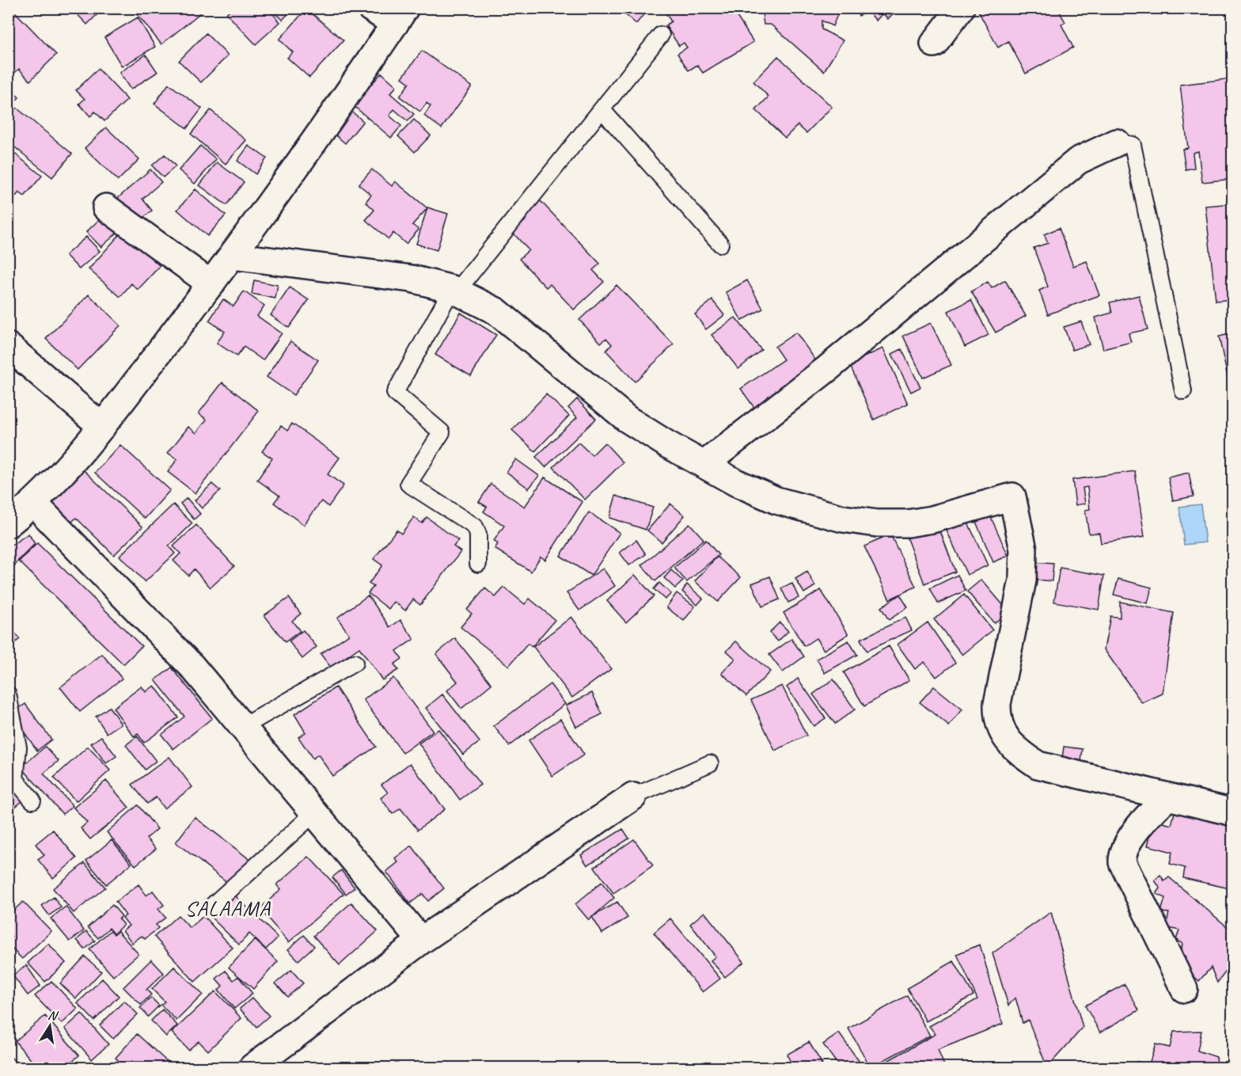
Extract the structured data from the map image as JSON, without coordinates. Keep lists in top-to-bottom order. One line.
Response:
{"districts":["SALAAMA"],"north":"top"}
